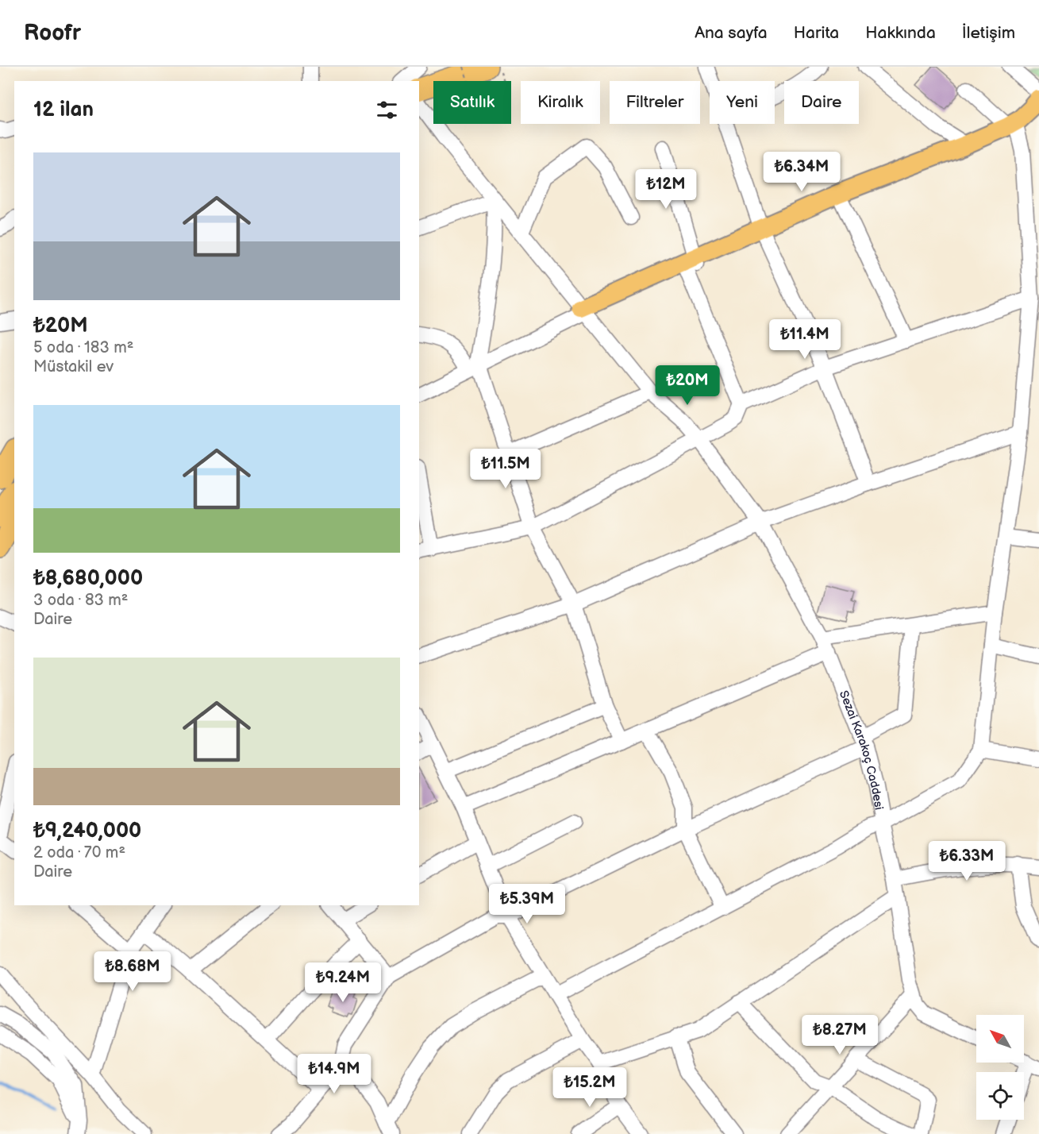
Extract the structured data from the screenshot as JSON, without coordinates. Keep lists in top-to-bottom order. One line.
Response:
{"streets":{"street":["Sezai Karakoç Caddesi"]},"north":"top left","page":{"header":"Roofr","nav":["Ana sayfa","Harita","Hakkında","İletişim"],"chip":["Satılık","Kiralık","Filtreler","Yeni","Daire"],"heading":"12 ilan","list":[{"name":"₺20M","note":"5 oda · 183 m² · Müstakil ev"},{"name":"₺8,680,000","note":"3 oda · 83 m² · Daire"},{"name":"₺9,240,000","note":"2 oda · 70 m² · Daire"}],"price":["₺6.34M","₺12M","₺11.4M","₺20M","₺11.5M","₺6.33M","₺5.39M","₺8.68M","₺9.24M","₺8.27M","₺14.9M","₺15.2M"]}}
